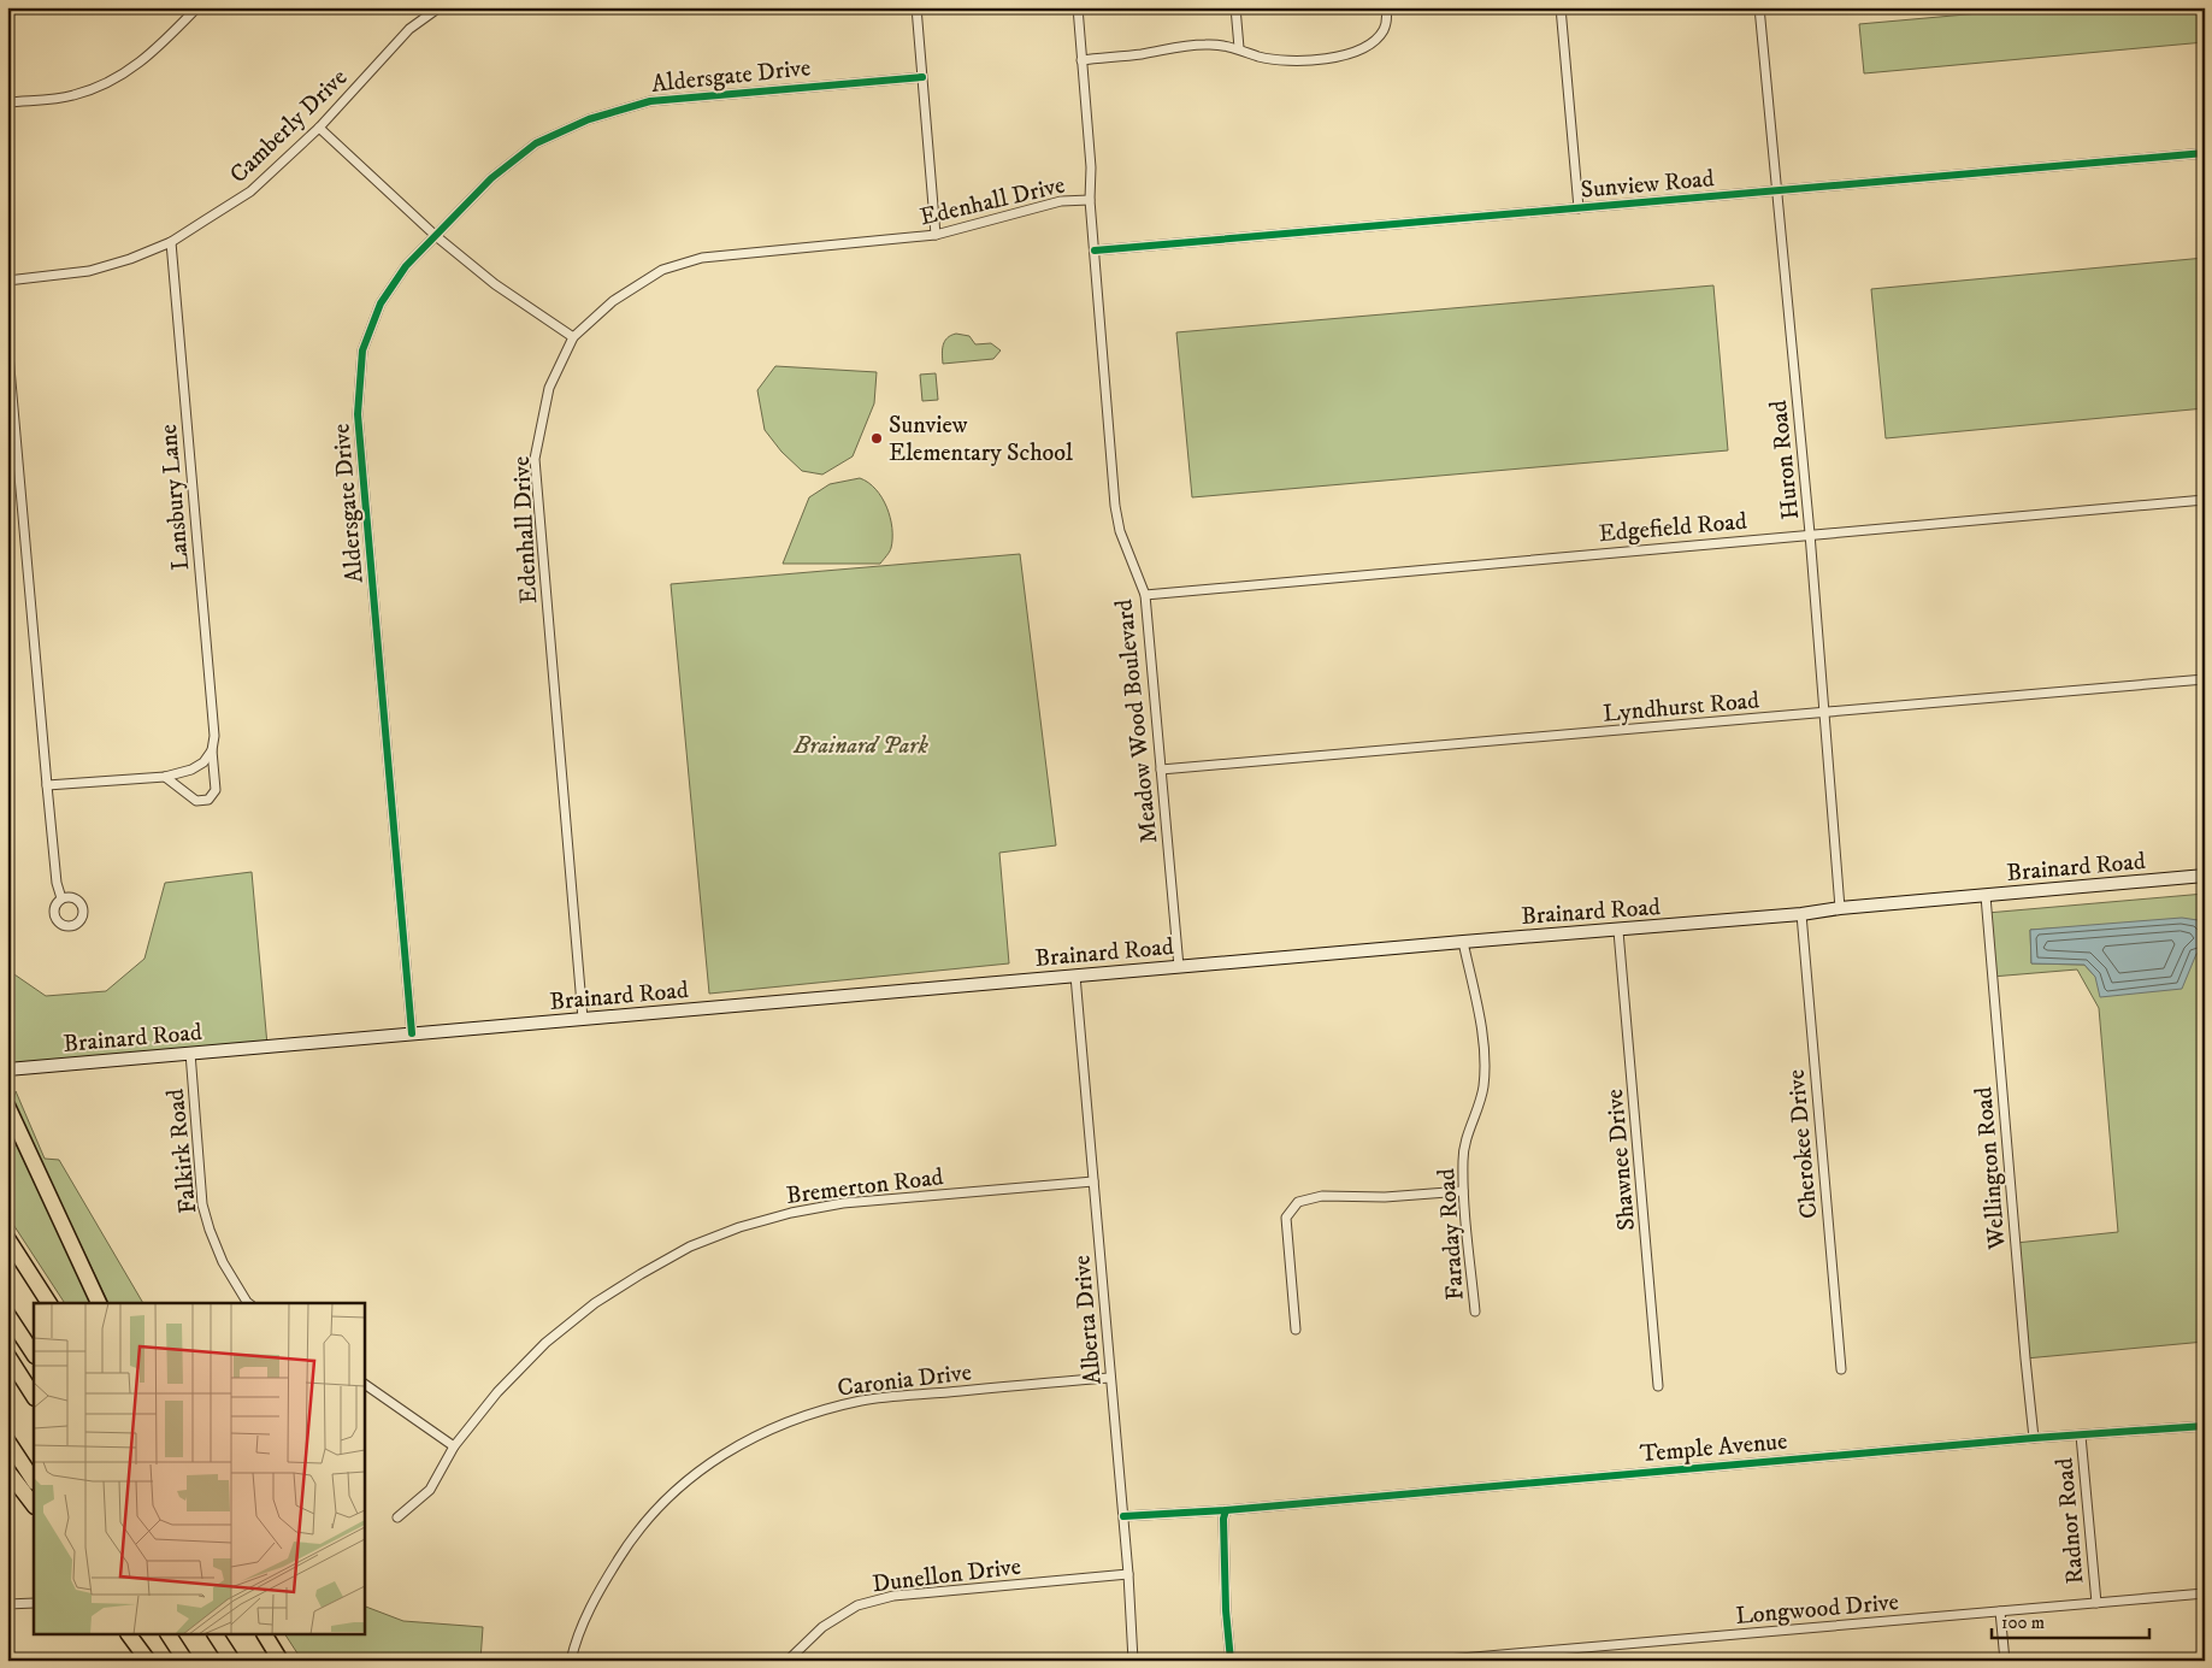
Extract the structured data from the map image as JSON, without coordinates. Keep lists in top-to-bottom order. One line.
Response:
{"streets":{"main road":["Brainard Road"],"street":["Aldersgate Drive","Camberly Drive","Sunview Road","Edenhall Drive","Huron Road","Lansbury Lane","Edgefield Road","Lyndhurst Road","Meadow Wood Boulevard","Cherokee Drive","Falkirk Road","Shawnee Drive","Wellington Road","Bremerton Road","Faraday Road","Alberta Drive","Caronia Drive","Temple Avenue","Radnor Road","Dunellon Drive","Longwood Drive"]},"crossings":[["Aldersgate Drive","Brainard Road"],["Camberly Drive","Lansbury Lane"],["Sunview Road","Huron Road"],["Sunview Road","Meadow Wood Boulevard"],["Edenhall Drive","Meadow Wood Boulevard"],["Edenhall Drive","Brainard Road"],["Huron Road","Edgefield Road"],["Huron Road","Lyndhurst Road"],["Huron Road","Brainard Road"],["Edgefield Road","Meadow Wood Boulevard"],["Lyndhurst Road","Meadow Wood Boulevard"],["Meadow Wood Boulevard","Brainard Road"],["Brainard Road","Cherokee Drive"],["Brainard Road","Falkirk Road"],["Brainard Road","Shawnee Drive"],["Brainard Road","Wellington Road"],["Brainard Road","Faraday Road"],["Brainard Road","Alberta Drive"],["Wellington Road","Temple Avenue"],["Bremerton Road","Alberta Drive"],["Alberta Drive","Caronia Drive"],["Alberta Drive","Temple Avenue"],["Alberta Drive","Dunellon Drive"],["Temple Avenue","Radnor Road"],["Radnor Road","Longwood Drive"]],"parks":["Brainard Park"],"places":["Sunview Elementary School"],"scale_bar":"100 m"}
